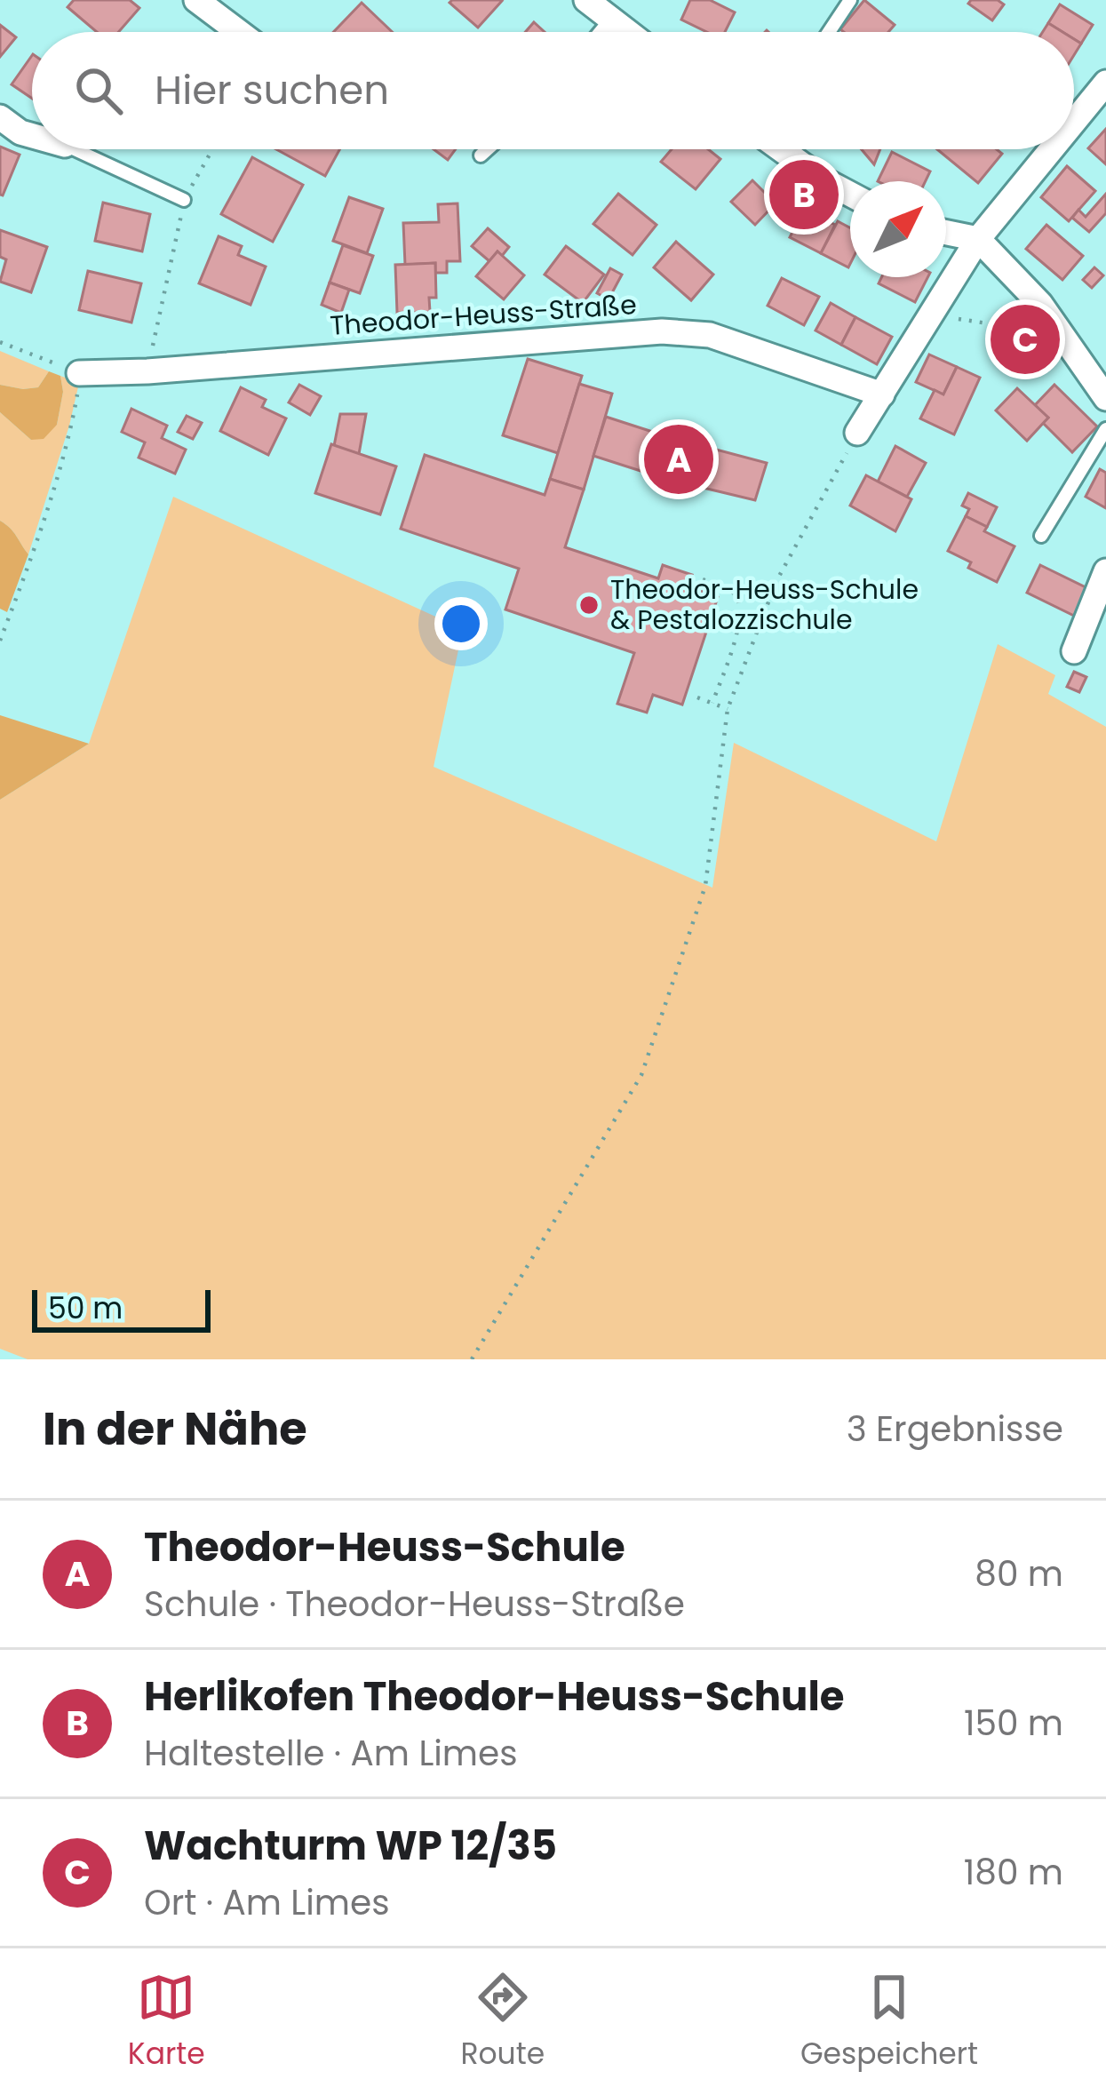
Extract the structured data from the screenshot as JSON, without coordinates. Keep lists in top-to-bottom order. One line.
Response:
{"streets":{"street":["Theodor-Heuss-Straße"]},"places":["Theodor-Heuss-Schule & Pestalozzischule"],"scale_bar":"50 m","north":"top right","page":{"search":"Hier suchen","pins":["B","C","A"],"scale":"50 m","heading":["In der Nähe","3 Ergebnisse"],"list":[{"mark":"A","name":"Theodor-Heuss-Schule","note":"Schule · Theodor-Heuss-Straße","value":"80 m"},{"mark":"B","name":"Herlikofen Theodor-Heuss-Schule","note":"Haltestelle · Am Limes","value":"150 m"},{"mark":"C","name":"Wachturm WP 12/35","note":"Ort · Am Limes","value":"180 m"}],"nav":["Karte","Route","Gespeichert"]}}
